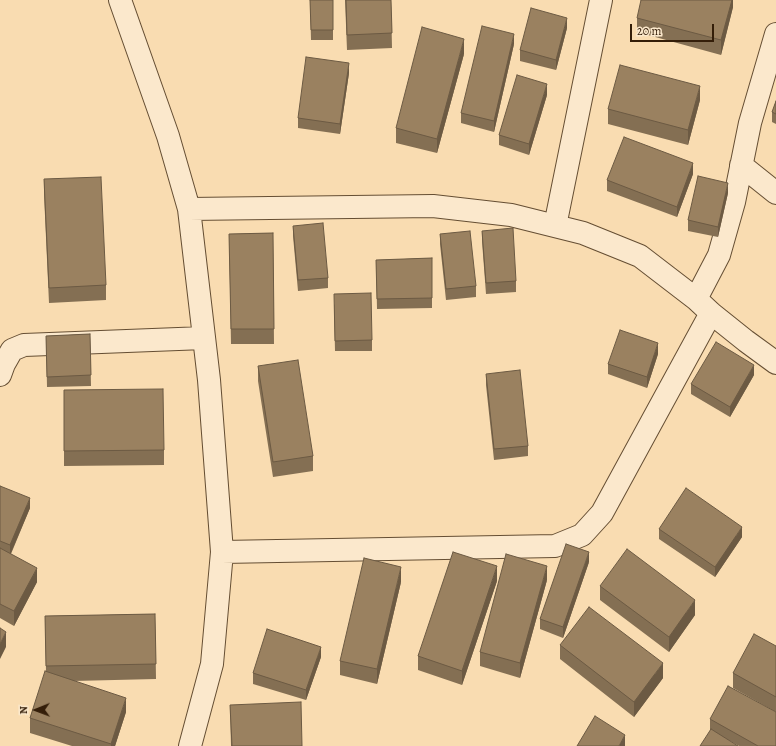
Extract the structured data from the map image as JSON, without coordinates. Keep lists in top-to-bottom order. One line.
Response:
{"scale_bar":"20 m","north":"left"}
